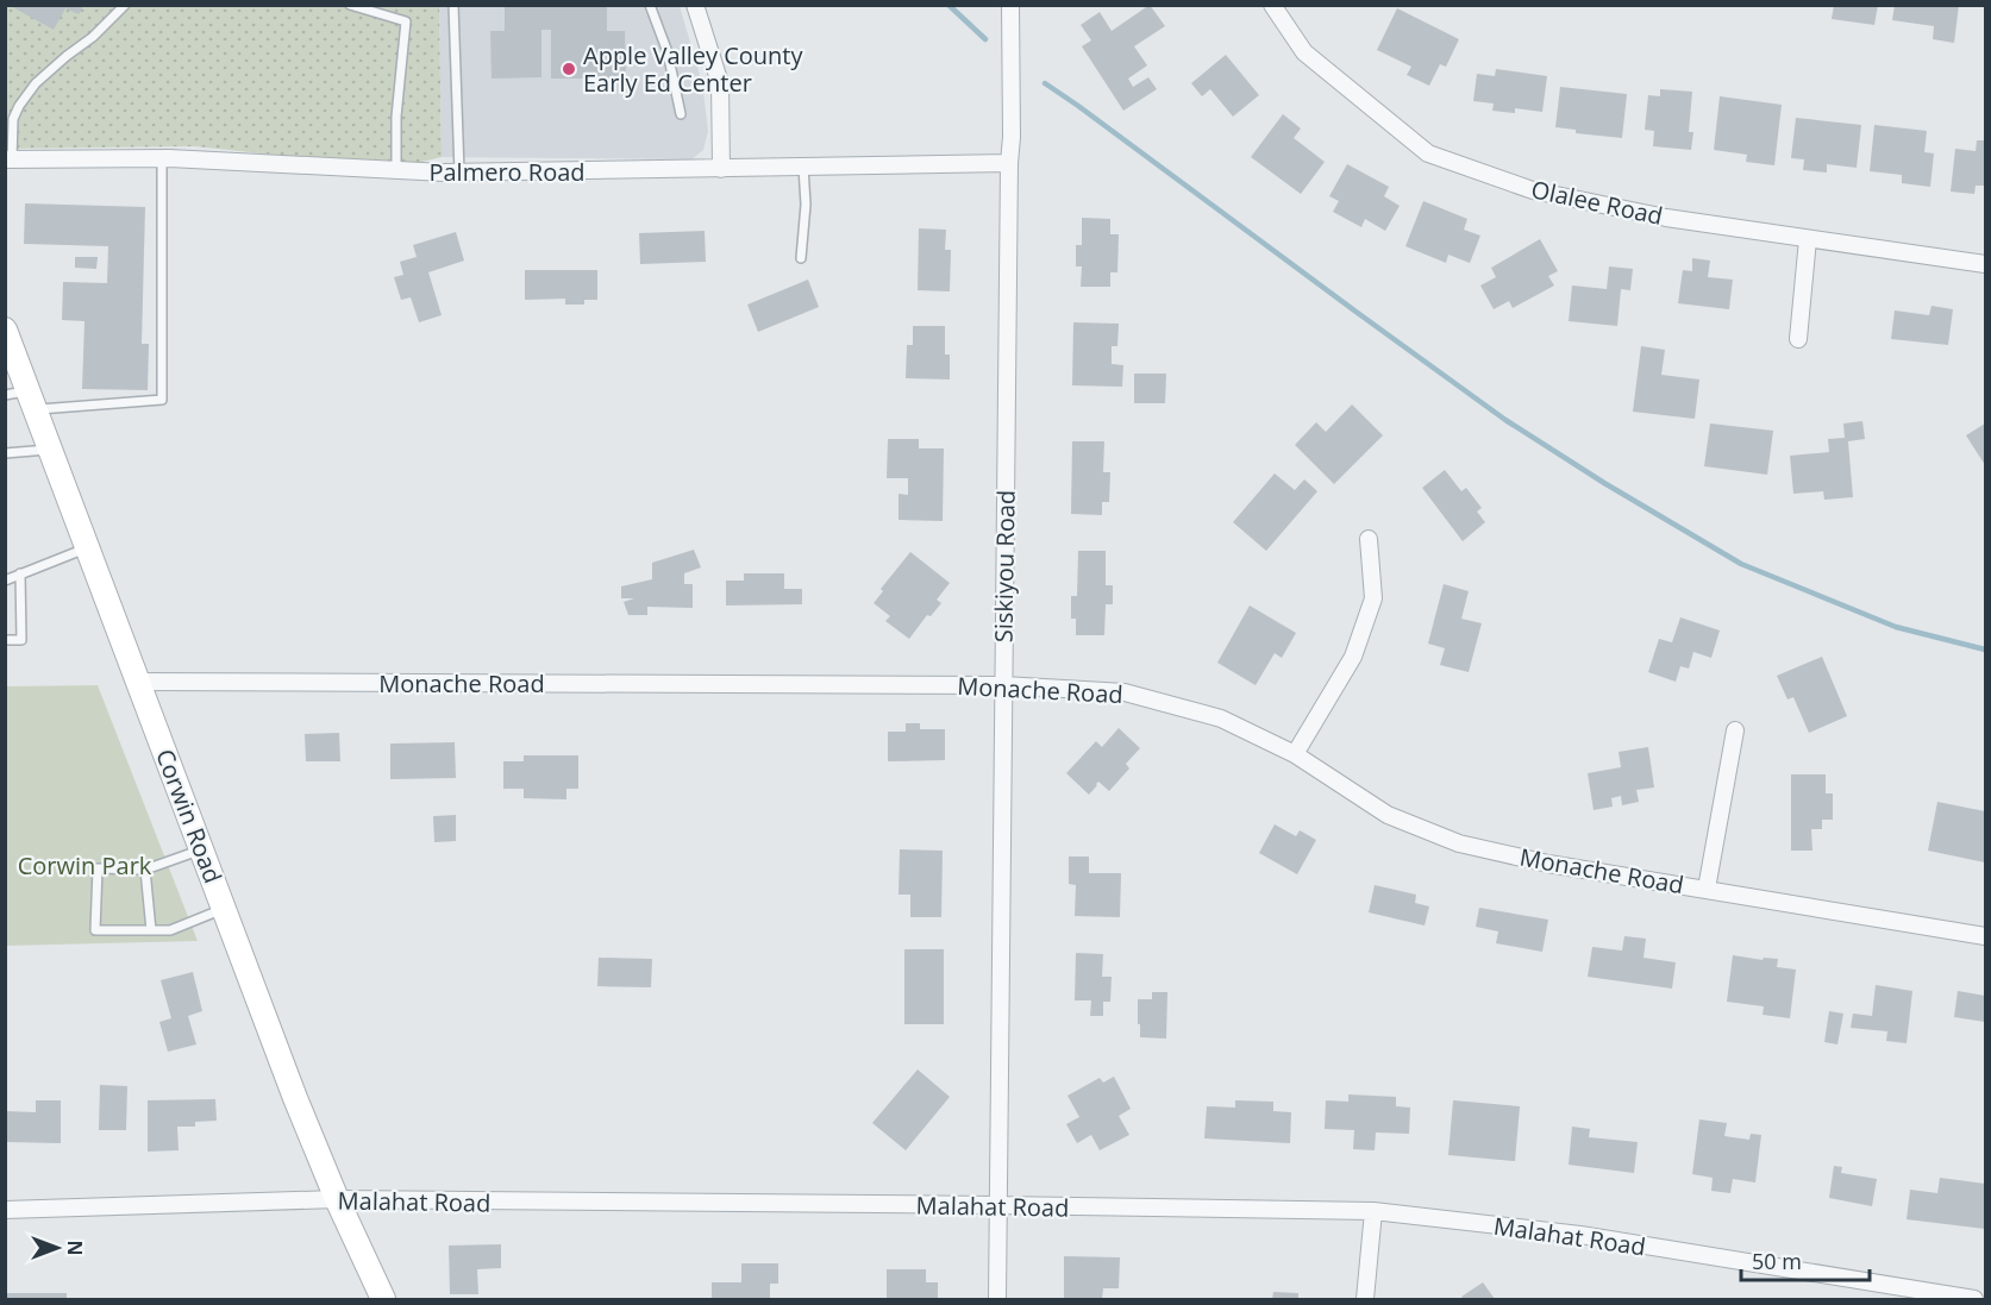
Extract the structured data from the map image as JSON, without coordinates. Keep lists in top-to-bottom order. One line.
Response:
{"streets":{"main road":["Corwin Road"],"street":["Palmero Road","Olalee Road","Siskiyou Road","Monache Road","Malahat Road"]},"crossings":[["Palmero Road","Siskiyou Road"],["Siskiyou Road","Monache Road"],["Siskiyou Road","Malahat Road"],["Monache Road","Corwin Road"],["Corwin Road","Malahat Road"]],"parks":["Corwin Park"],"places":["Apple Valley County Early Ed Center"],"scale_bar":"50 m","north":"right"}
